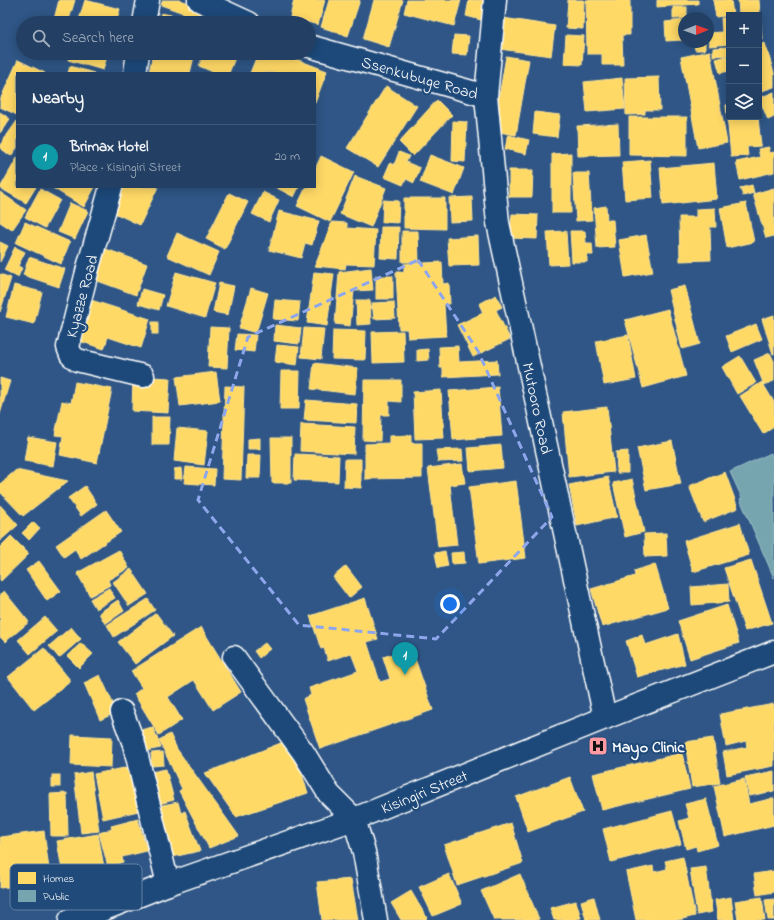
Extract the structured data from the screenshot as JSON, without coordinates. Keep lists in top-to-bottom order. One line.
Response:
{"streets":{"street":["Ssenkubuge Road","Kyazze Road","Mutooro Road","Kisingiri Street"]},"crossings":[["Ssenkubuge Road","Mutooro Road"],["Mutooro Road","Kisingiri Street"]],"places":{"hospital":["Mayo Clinic"]},"legend":["Homes","Public"],"north":"right","page":{"map_buttons":["+","−"],"search":"Search here","heading":"Nearby","list":[{"mark":"1","name":"Brimax Hotel","note":"Place · Kisingiri Street","value":"20 m"}],"pins":"1"}}
